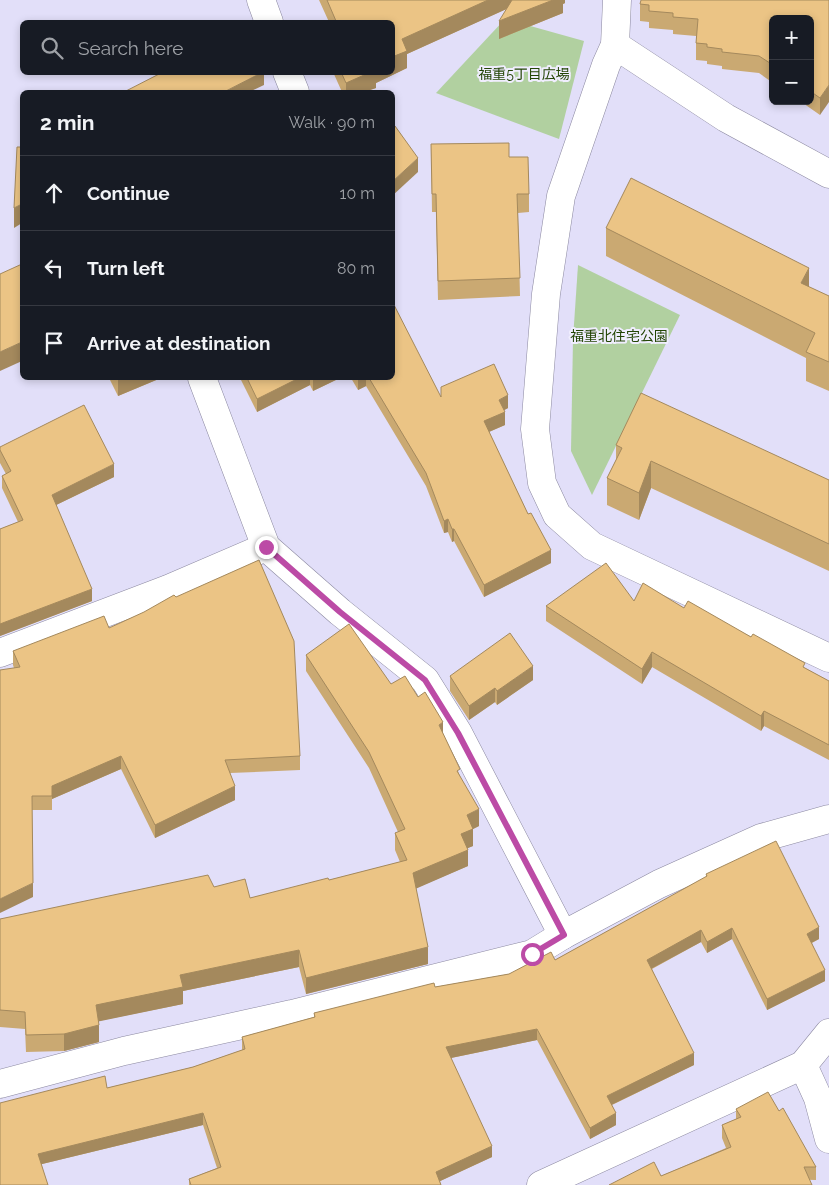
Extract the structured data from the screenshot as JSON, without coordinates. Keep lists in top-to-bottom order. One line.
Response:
{"parks":["福重5丁目広場","福重北住宅公園"],"page":{"map_buttons":["+","−"],"search":"Search here","heading":["2 min","Walk · 90 m"],"list":[["Continue","10 m"],["Turn left","80 m"],"Arrive at destination"]}}
